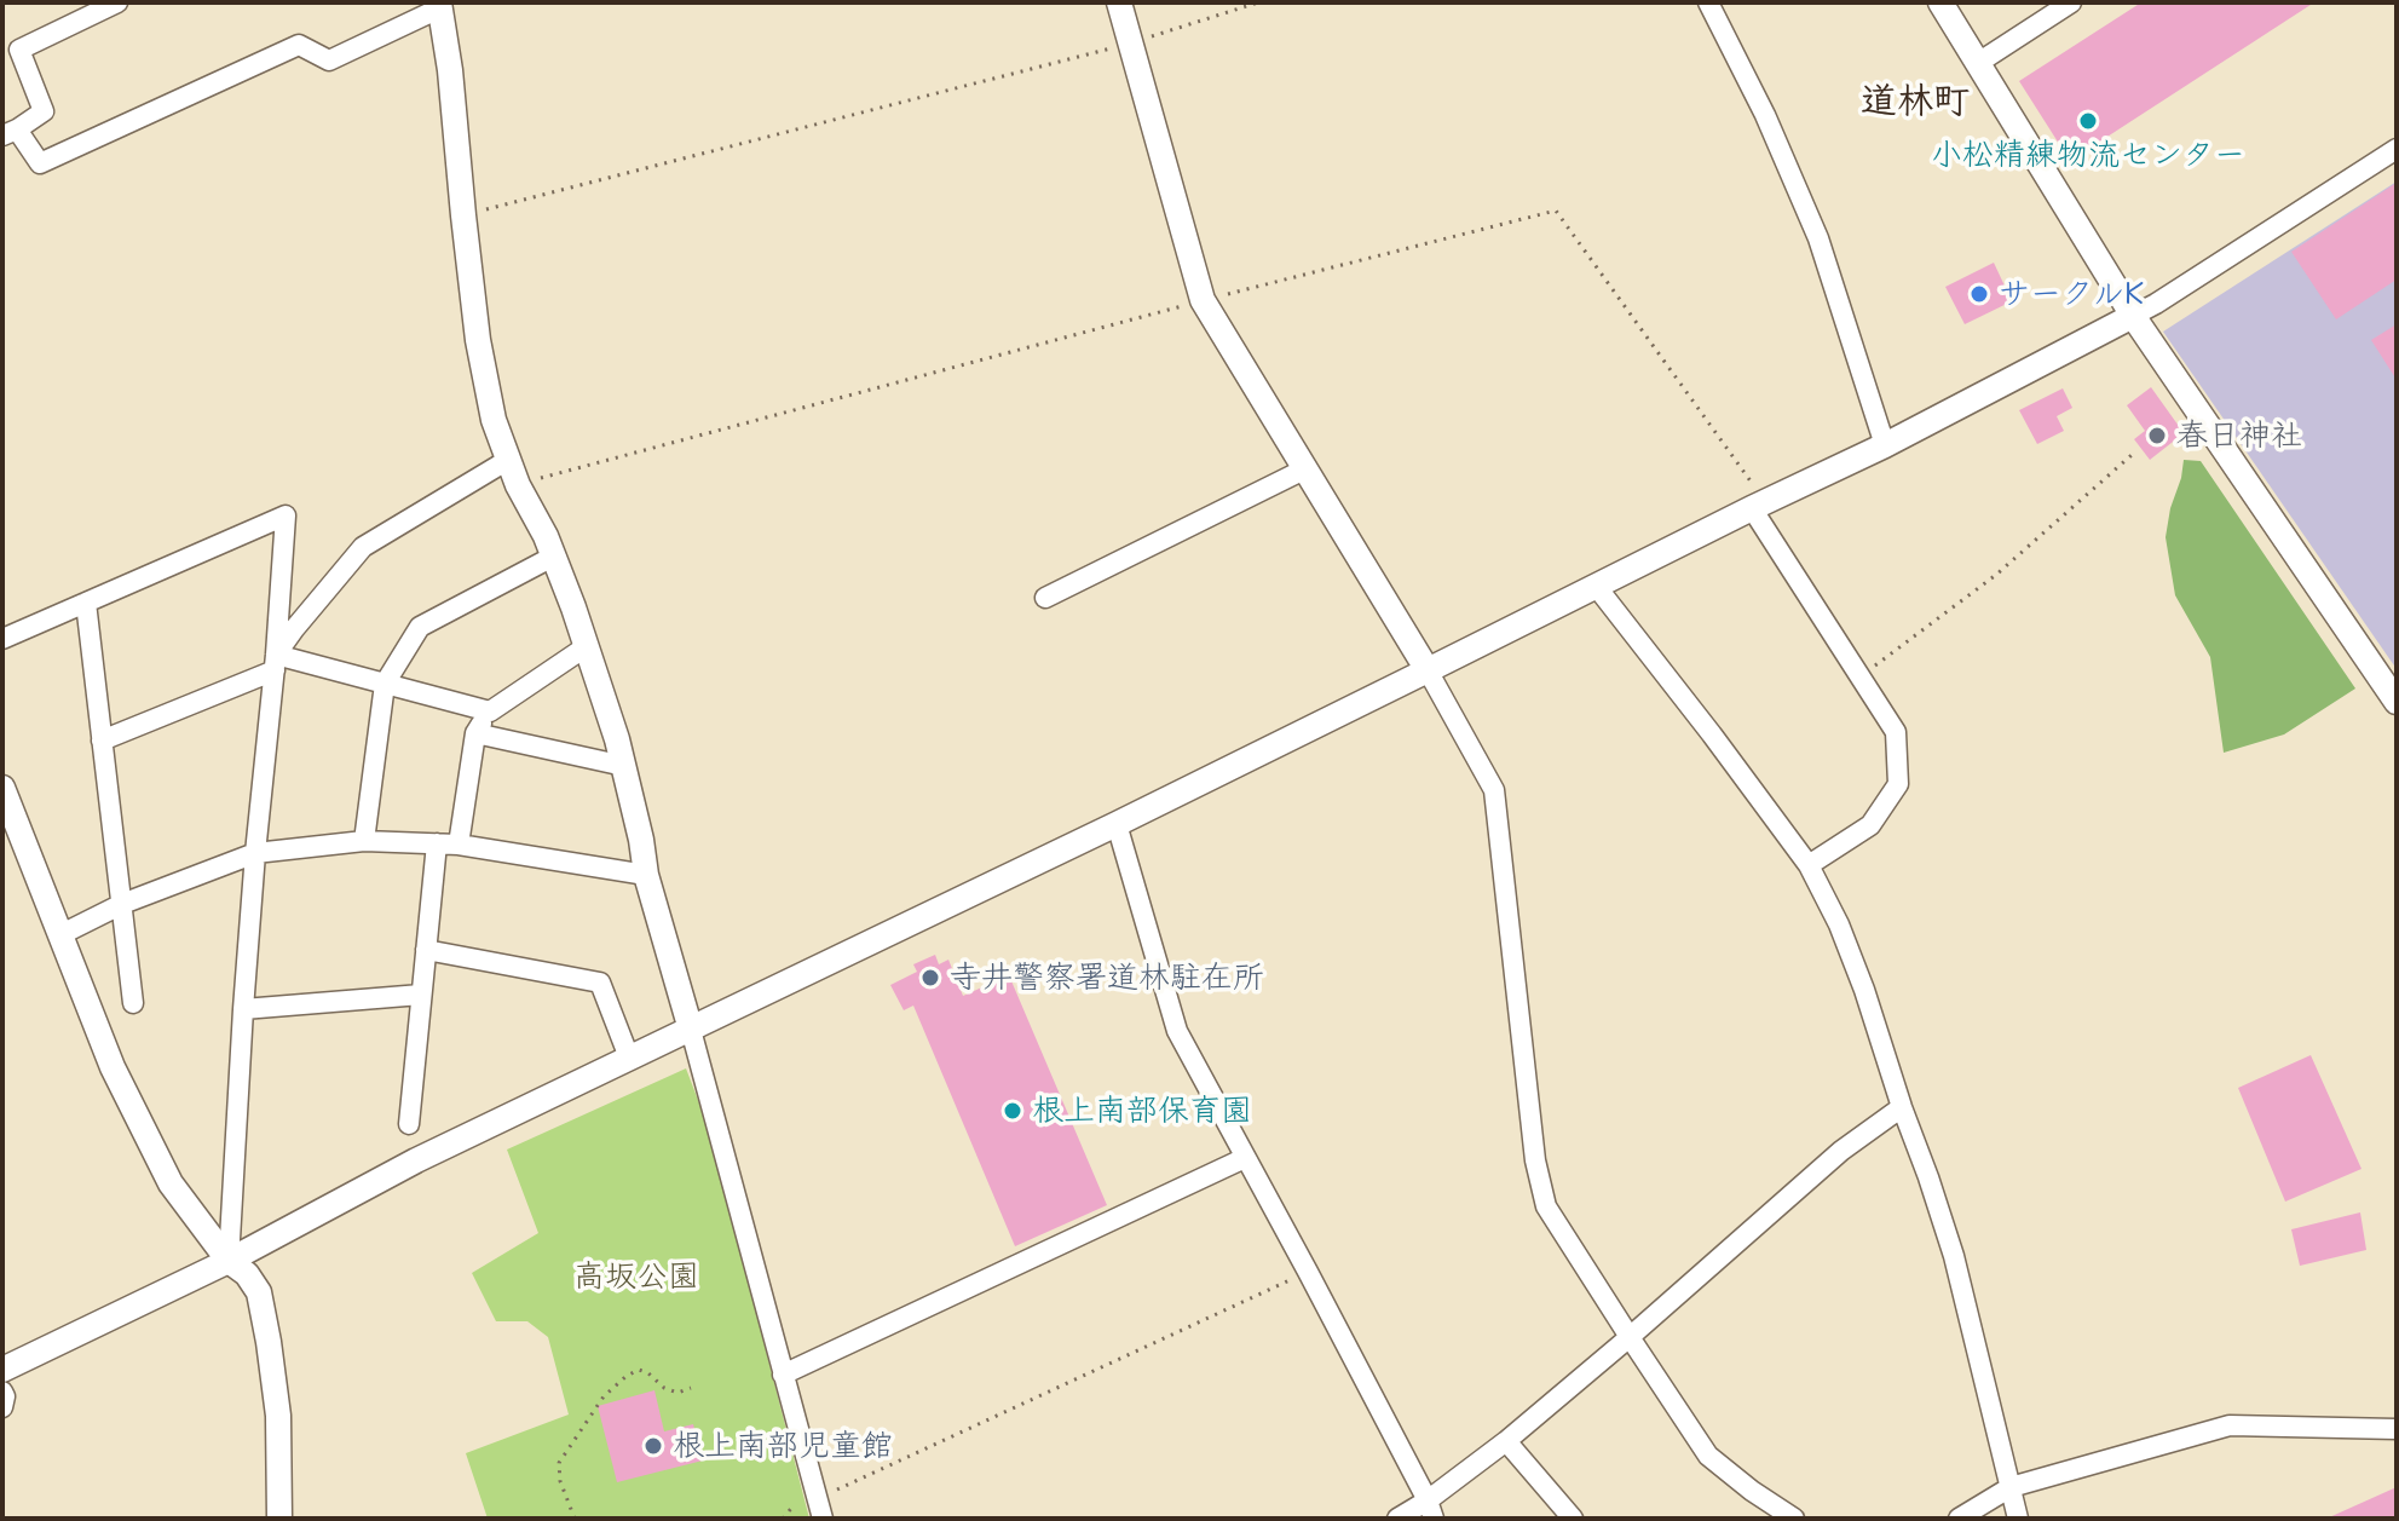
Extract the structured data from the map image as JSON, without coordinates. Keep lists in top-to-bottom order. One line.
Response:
{"districts":["道林町"],"parks":["高坂公園"],"places":["小松精練物流センター","サークルK","春日神社","寺井警察署道林駐在所","根上南部保育園","根上南部児童館"]}
